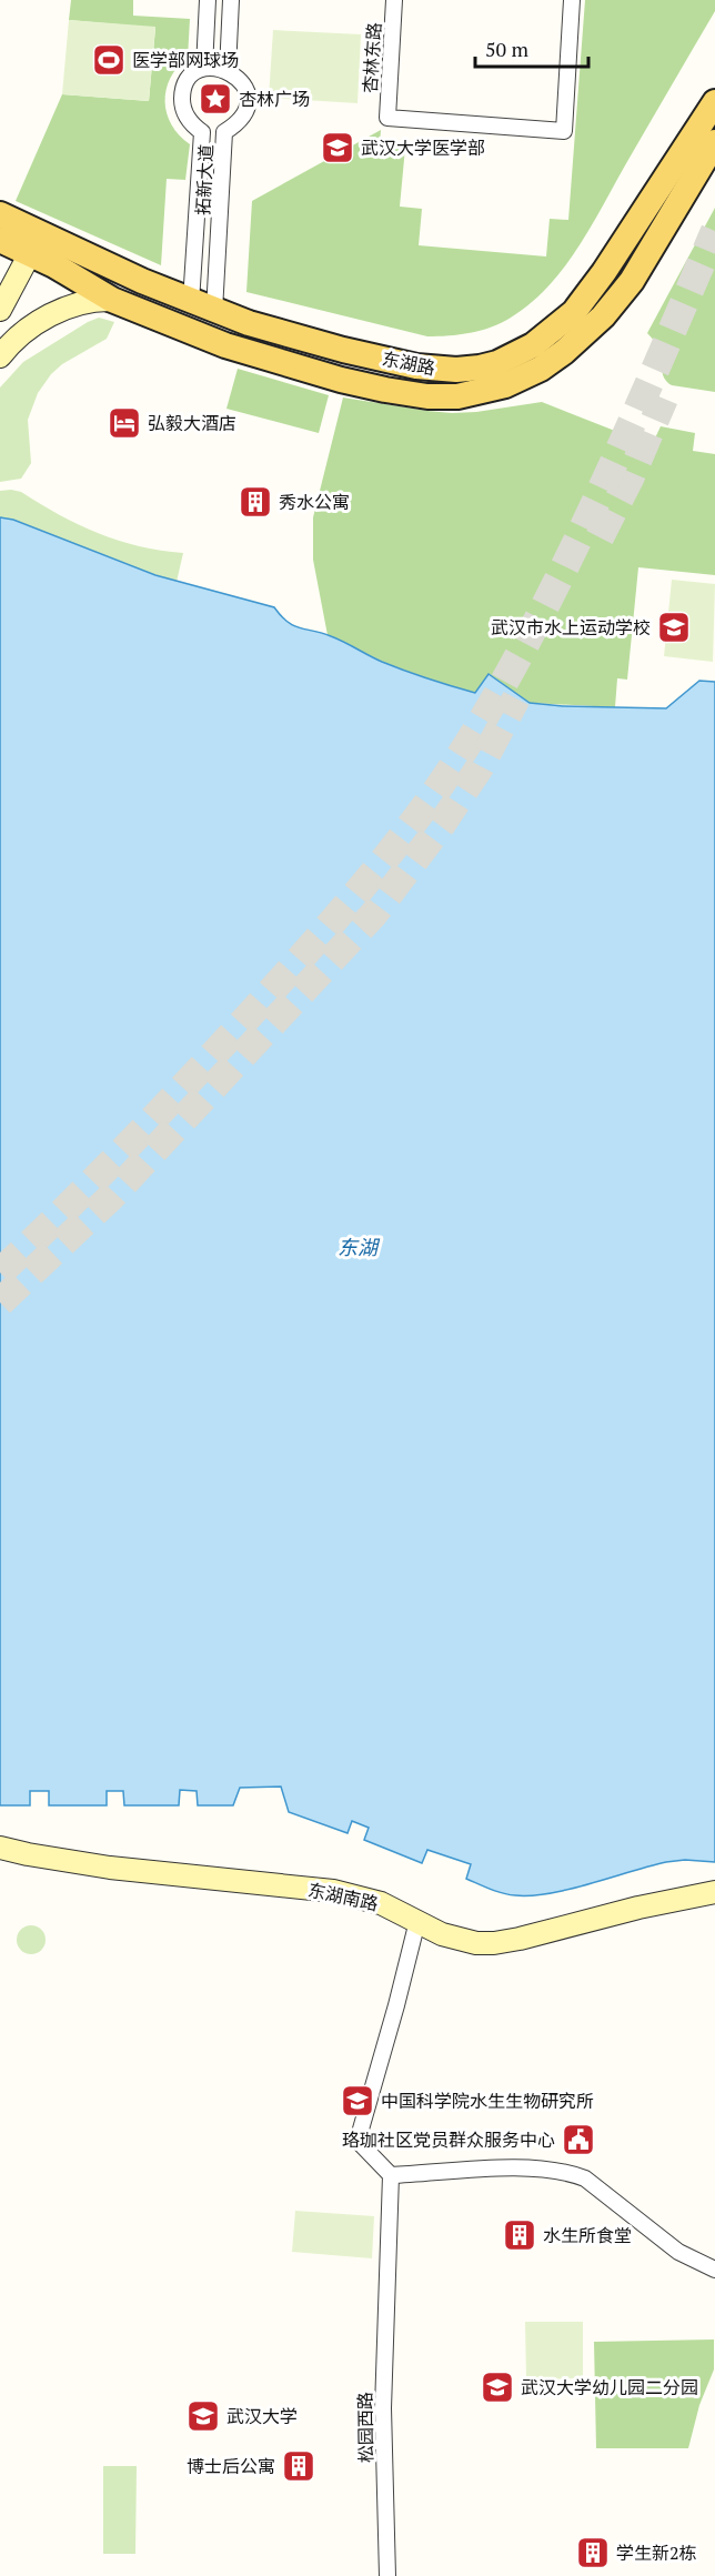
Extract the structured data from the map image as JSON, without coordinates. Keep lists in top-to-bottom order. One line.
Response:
{"streets":{"main road":["东湖路"],"street":["杏林东路","拓新大道","东湖南路","松园西路"]},"crossings":[["拓新大道","东湖路"]],"water":["东湖"],"places":{"sports":["医学部网球场"],"place":["杏林广场"],"school or university":["武汉大学医学部","武汉市水上运动学校","中国科学院水生生物研究所","武汉大学幼儿园二分园","武汉大学"],"hotel":["弘毅大酒店"],"building":["秀水公寓","水生所食堂","博士后公寓","学生新2栋"],"public building":["珞珈社区党员群众服务中心"]},"scale_bar":"50 m"}
